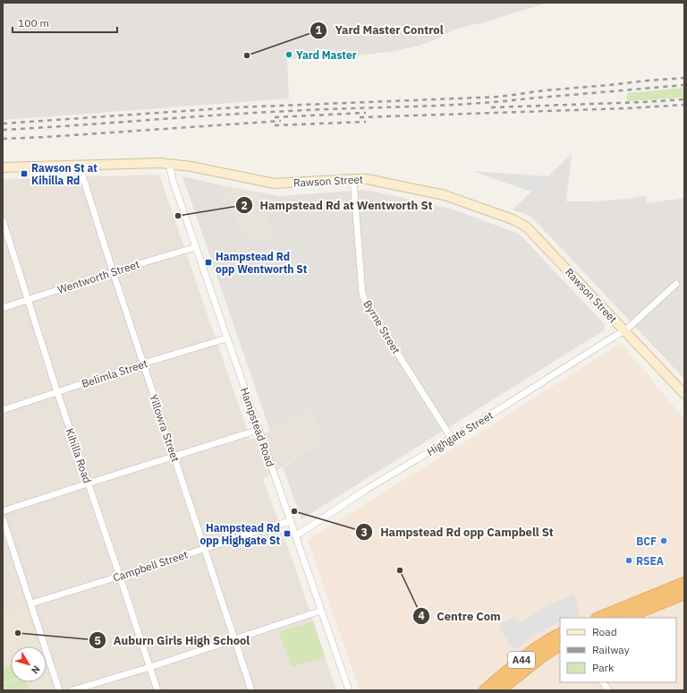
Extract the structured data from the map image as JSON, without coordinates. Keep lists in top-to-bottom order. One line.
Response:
{"streets":{"highway":["A44"],"main road":["Rawson Street"],"street":["Wentworth Street","Byrne Street","Belimla Street","Hampstead Road","Yillowra Street","Highgate Street","Kihilla Road","Campbell Street"]},"crossings":[["Rawson Street","Byrne Street"],["Rawson Street","Hampstead Road"],["Rawson Street","Yillowra Street"],["Rawson Street","Highgate Street"],["Wentworth Street","Hampstead Road"],["Wentworth Street","Yillowra Street"],["Wentworth Street","Kihilla Road"],["Byrne Street","Highgate Street"],["Belimla Street","Hampstead Road"],["Belimla Street","Yillowra Street"],["Belimla Street","Kihilla Road"],["Hampstead Road","Highgate Street"],["Hampstead Road","Campbell Street"],["Yillowra Street","Campbell Street"],["Kihilla Road","Campbell Street"]],"places":{"other":["Yard Master","Yard Master Control","Hampstead Rd at Wentworth St","Hampstead Rd opp Campbell St","BCF","RSEA","Centre Com","Auburn Girls High School"],"transit":["Rawson St at Kihilla Rd","Hampstead Rd opp Wentworth St","Hampstead Rd opp Highgate St"]},"legend":["Road","Railway","Park"],"scale_bar":"100 m","north":"bottom right"}
